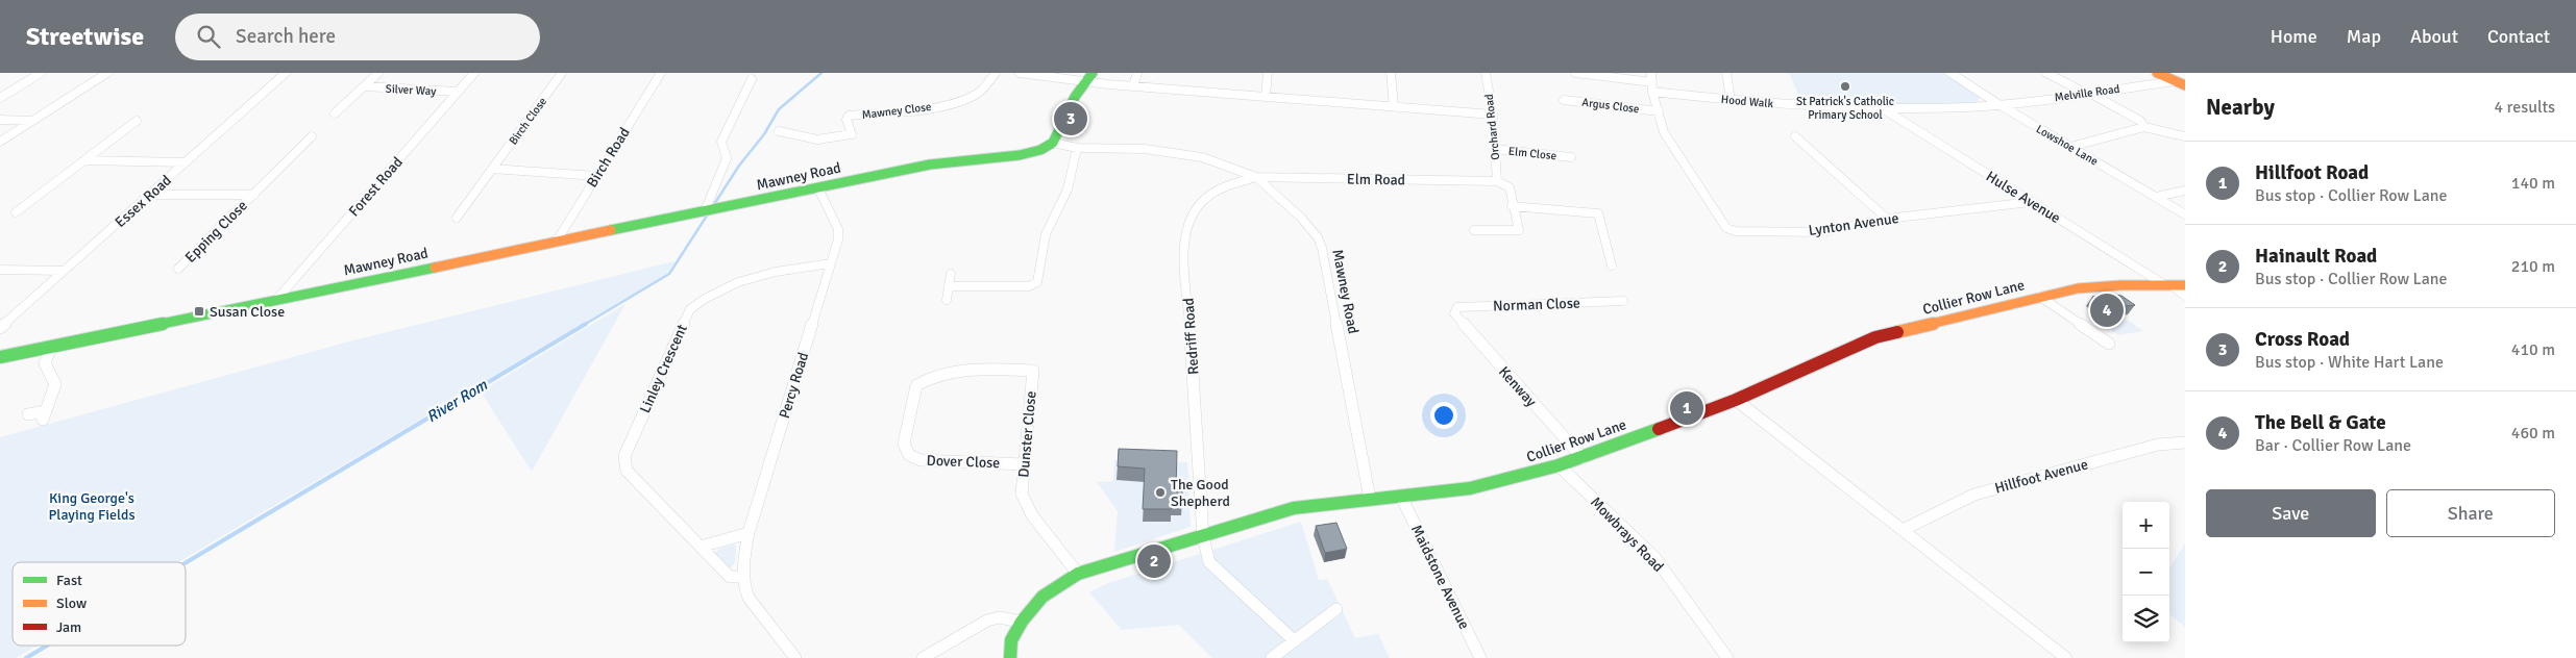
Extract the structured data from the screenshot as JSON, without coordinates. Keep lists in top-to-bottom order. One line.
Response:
{"streets":{"main road":["Mawney Road","Collier Row Lane"],"street":["Silver Way","Melville Road","Hood Walk","Argus Close","Mawney Close","Birch Close","Orchard Road","Lowshoe Lane","Elm Close","Birch Road","Elm Road","Forest Road","Hulse Avenue","Essex Road","Lynton Avenue","Epping Close","Norman Close","Redriff Road","Linley Crescent","Percy Road","Kenway","Dunster Close","Dover Close","Hillfoot Avenue","Mowbrays Road","Maidstone Avenue"]},"crossings":[["Silver Way","Forest Road"],["Melville Road","Hood Walk"],["Melville Road","Lowshoe Lane"],["Hood Walk","Lowshoe Lane"],["Hood Walk","Hulse Avenue"],["Hood Walk","Lynton Avenue"],["Argus Close","Lynton Avenue"],["Orchard Road","Elm Close"],["Orchard Road","Elm Road"],["Birch Road","Mawney Road"],["Mawney Road","Elm Road"],["Mawney Road","Forest Road"],["Mawney Road","Collier Row Lane"],["Mawney Road","Redriff Road"],["Mawney Road","Percy Road"],["Elm Road","Redriff Road"],["Hulse Avenue","Lynton Avenue"],["Hulse Avenue","Collier Row Lane"],["Essex Road","Epping Close"],["Collier Row Lane","Redriff Road"],["Collier Row Lane","Kenway"],["Collier Row Lane","Dunster Close"],["Collier Row Lane","Mowbrays Road"],["Collier Row Lane","Maidstone Avenue"],["Norman Close","Kenway"],["Linley Crescent","Percy Road"],["Dunster Close","Dover Close"]],"water":["River Rom"],"parks":["King George's Playing Fields"],"places":{"other":["St Patrick's Catholic Primary School","The Good Shepherd"],"transit":["Susan Close"]},"legend":["Fast","Slow","Jam"],"page":{"header":"Streetwise","search":"Search here","nav":["Home","Map","About","Contact"],"heading":["Nearby","4 results"],"pins":["3","4","1","2"],"list":[{"mark":"1","name":"Hillfoot Road","note":"Bus stop · Collier Row Lane","value":"140 m"},{"mark":"2","name":"Hainault Road","note":"Bus stop · Collier Row Lane","value":"210 m"},{"mark":"3","name":"Cross Road","note":"Bus stop · White Hart Lane","value":"410 m"},{"mark":"4","name":"The Bell & Gate","note":"Bar · Collier Row Lane","value":"460 m"}],"buttons":["Save","Share"],"map_buttons":["+","−"]}}
